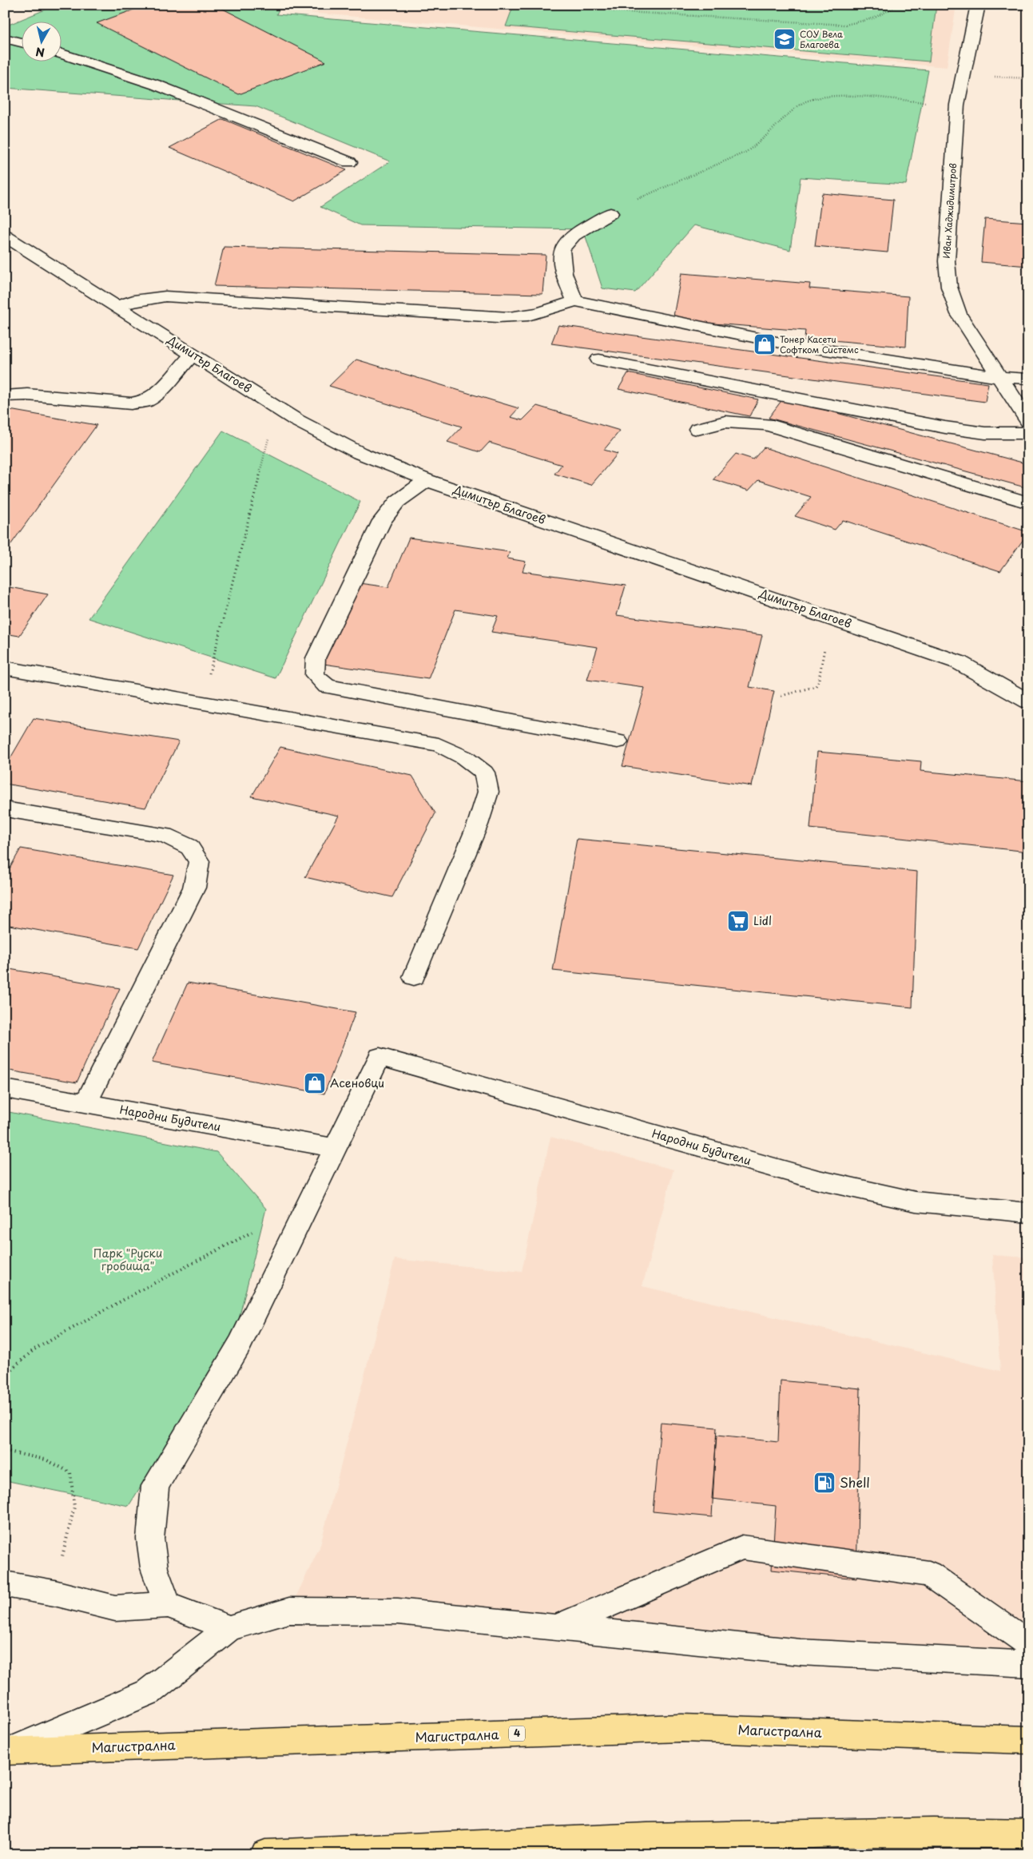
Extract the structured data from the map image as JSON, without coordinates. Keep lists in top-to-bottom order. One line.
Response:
{"streets":{"main road":["Магистрална","4"],"street":["Иван Хаджидимитров","Димитър Благоев","Народни Будители"]},"parks":["Парк \"Руски гробища\""],"places":{"school or university":["СОУ Вела Благоева"],"shop":["Тонер Касети Софтком Системс","Асеновци"],"supermarket":["Lidl"],"fuel station":["Shell"]},"north":"bottom"}
